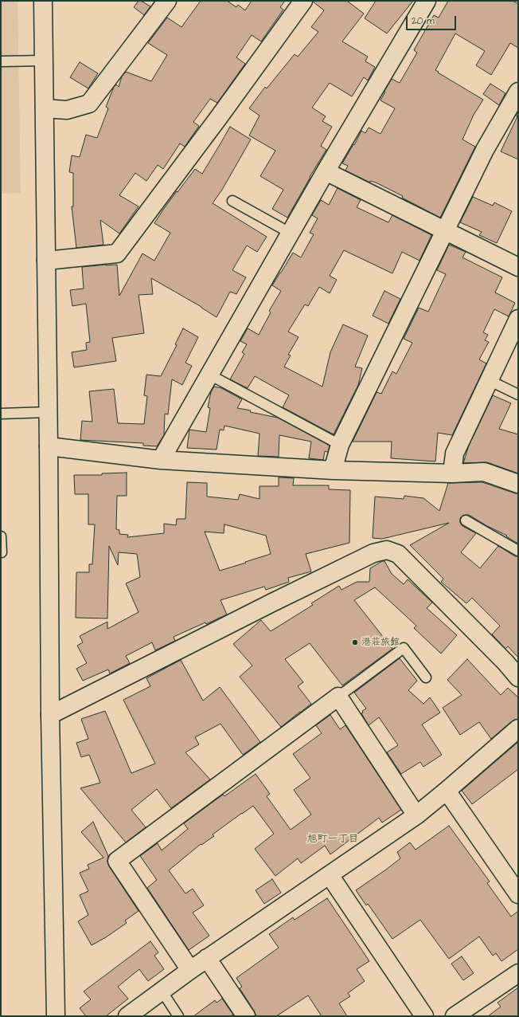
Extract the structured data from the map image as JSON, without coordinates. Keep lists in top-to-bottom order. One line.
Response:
{"districts":["旭町一丁目"],"places":["港荘旅館"],"scale_bar":"20 m"}
